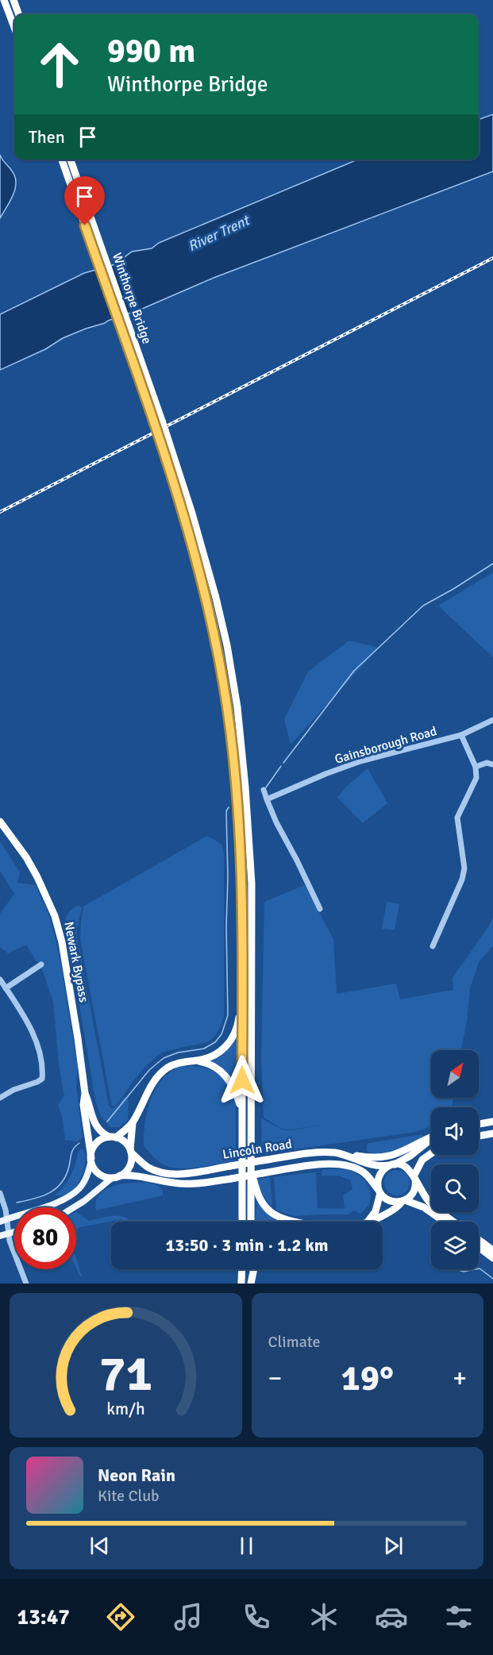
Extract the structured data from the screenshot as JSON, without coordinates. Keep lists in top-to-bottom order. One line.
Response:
{"streets":{"highway":["Winthorpe Bridge","Newark Bypass","Lincoln Road"],"street":["Gainsborough Road"]},"crossings":[["Newark Bypass","Lincoln Road"]],"water":["River Trent"],"north":"top right","page":{"turn":["990 m","Winthorpe Bridge"],"then":"Then","limit":"80","trip":"13:50 · 3 min · 1.2 km","tile":"Climate","heat":["−","19°","+"],"song":["Neon Rain","Kite Club"],"tabs":"13:47","gauge":["71","km/h"]}}
